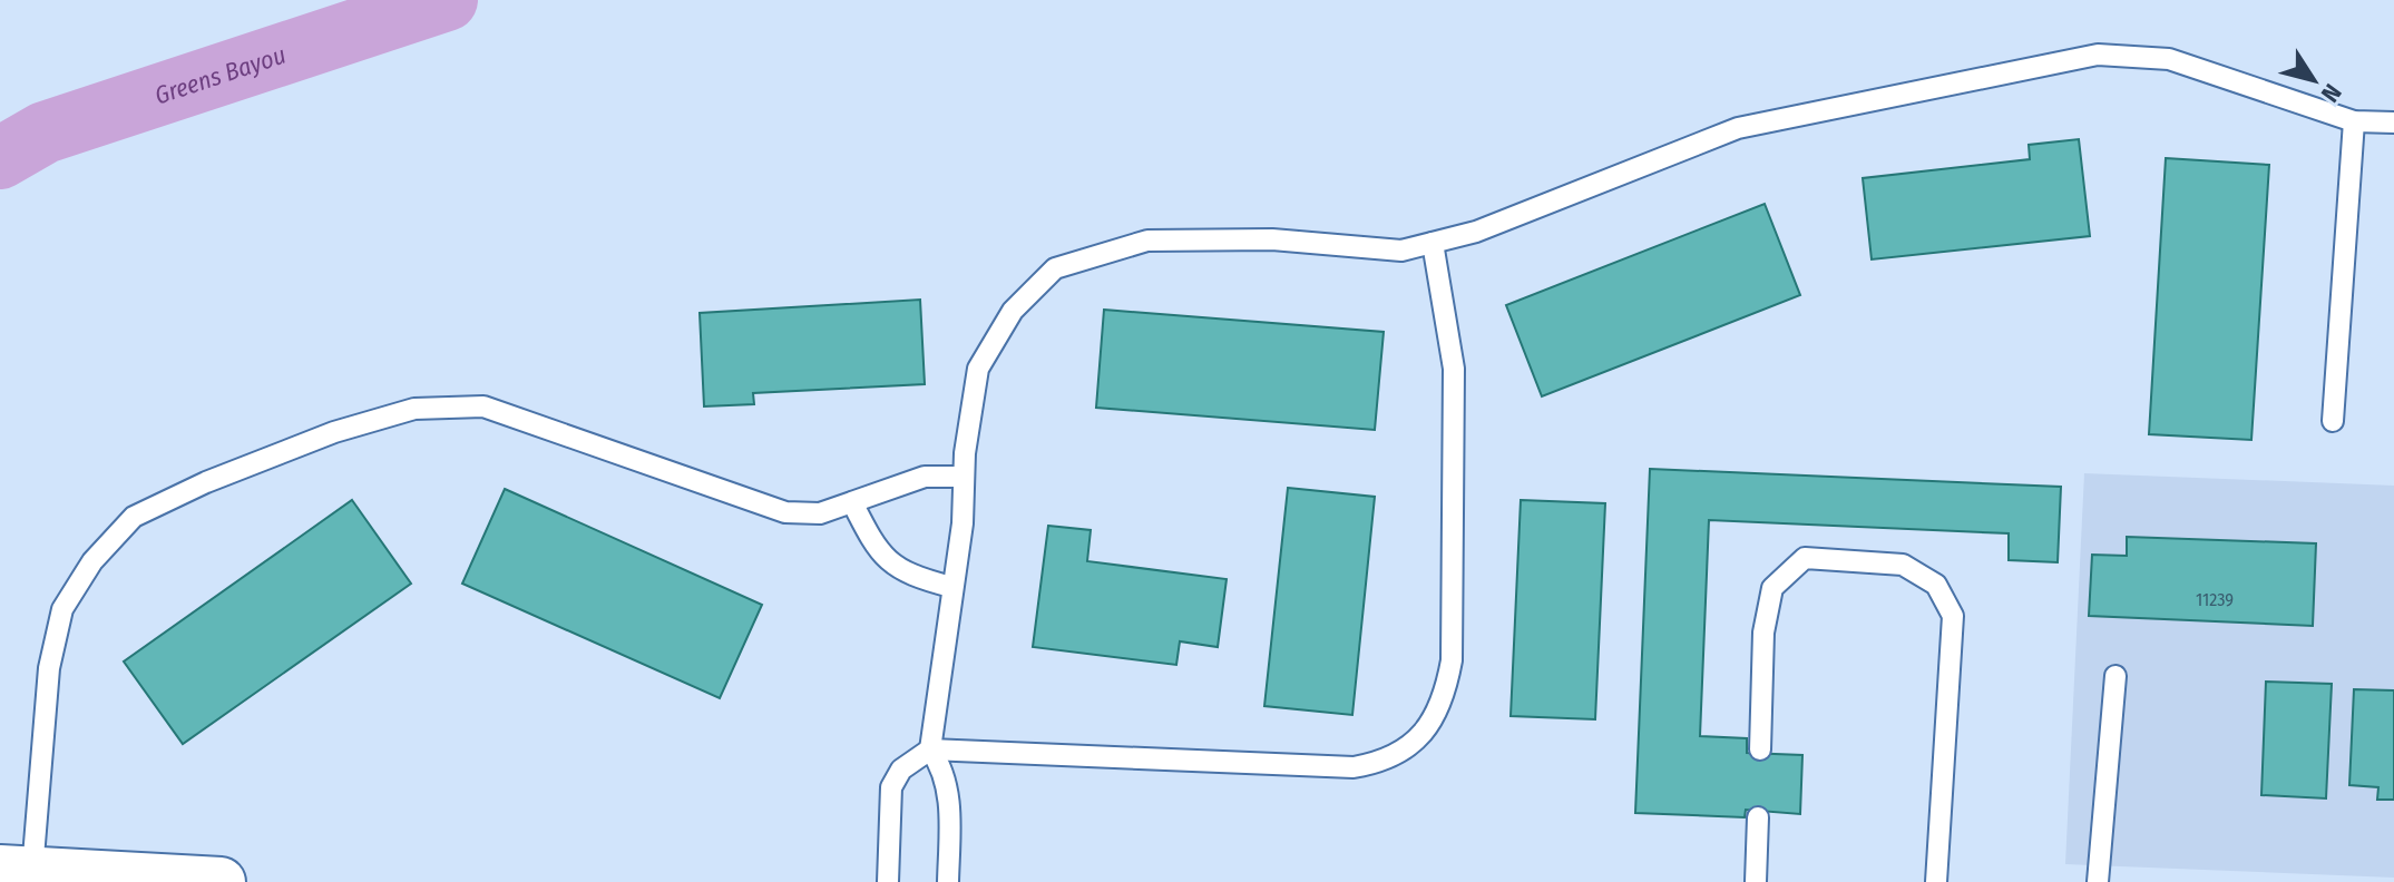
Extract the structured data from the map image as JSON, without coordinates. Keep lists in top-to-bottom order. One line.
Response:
{"water":["Greens Bayou"],"house_numbers":["11239"],"north":"bottom right"}
